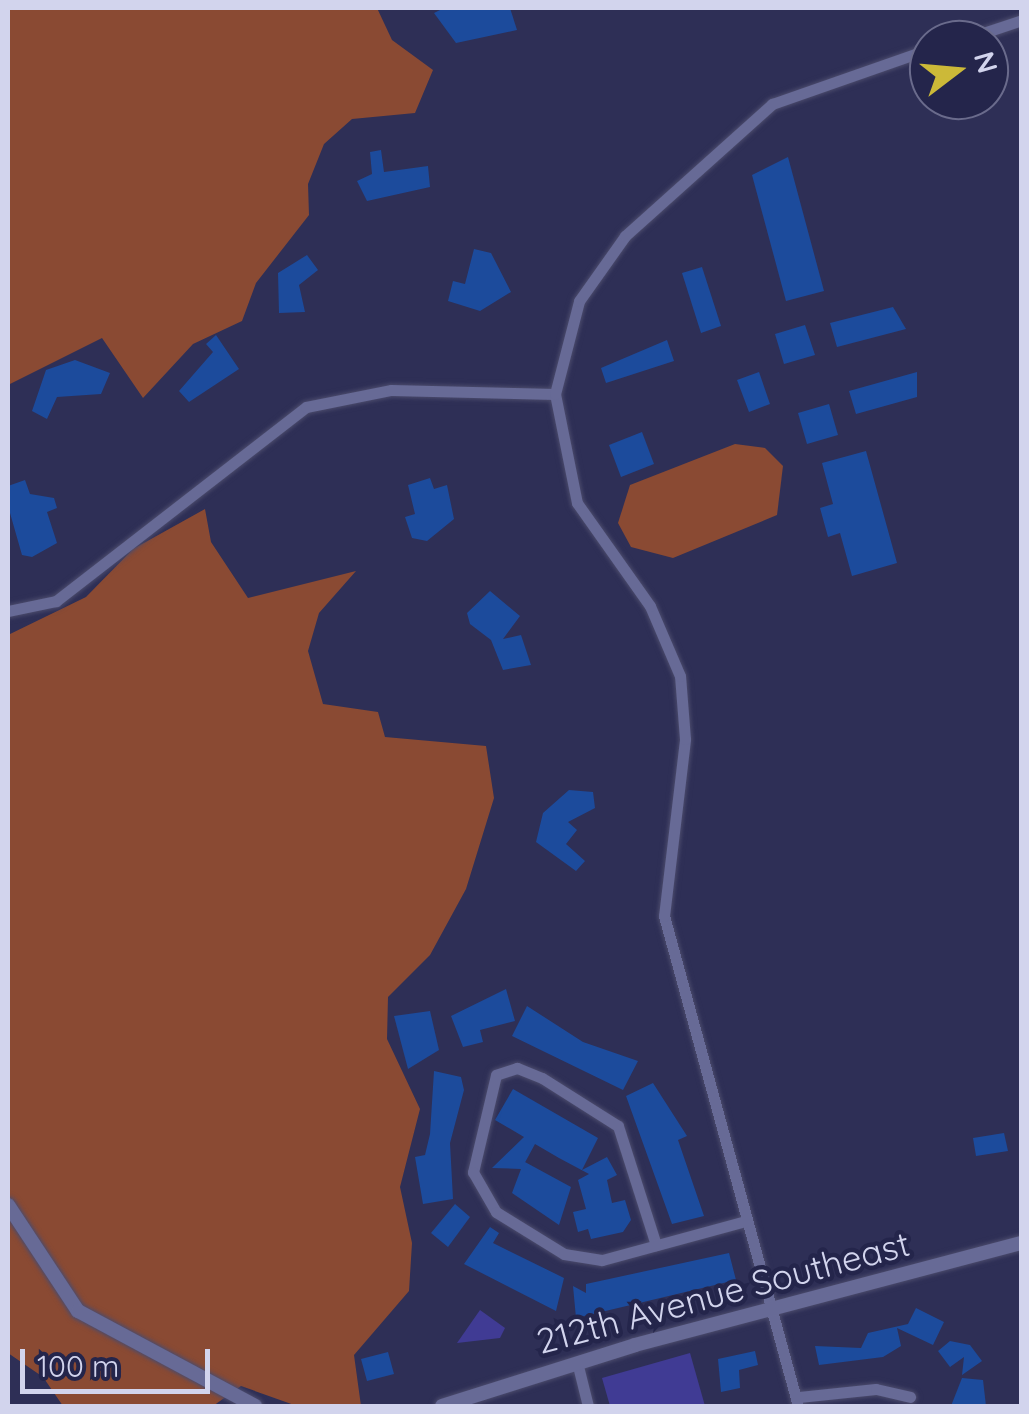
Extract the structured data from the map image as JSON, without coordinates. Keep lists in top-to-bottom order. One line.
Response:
{"streets":{"street":["212th Avenue Southeast"]},"scale_bar":"100 m","north":"right"}
